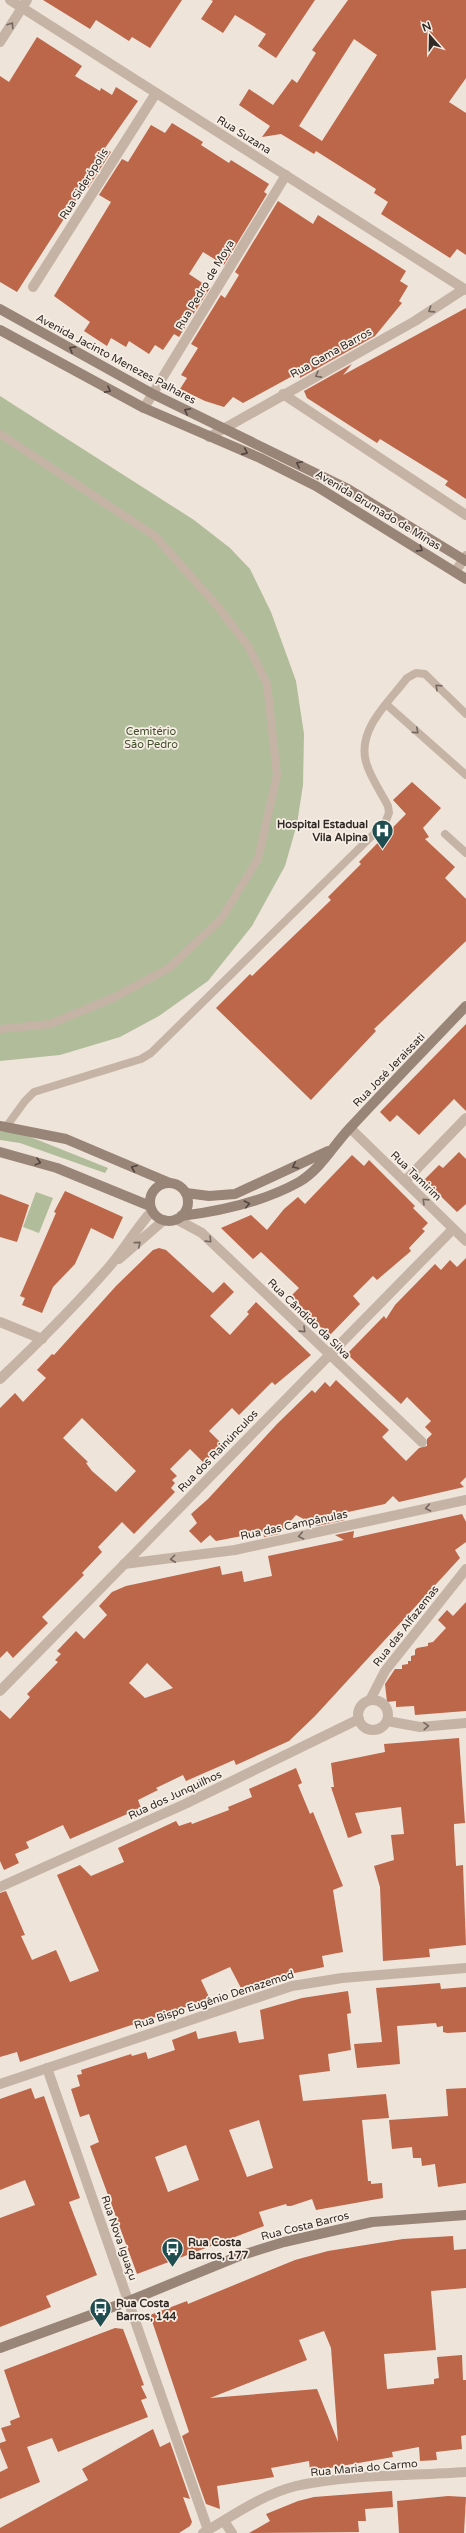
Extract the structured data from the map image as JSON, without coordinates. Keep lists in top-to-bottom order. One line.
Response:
{"streets":{"main road":["Avenida Jacinto Menezes Palhares","Avenida Brumado de Minas","Rua José Jeraissati","Rua Costa Barros"],"street":["Rua Suzana","Rua Siderópolis","Rua Pedro de Moya","Rua Gama Barros","Rua Tamirim","Rua Cândido da Silva","Rua dos Rainúnculos","Rua das Campânulas","Rua das Alfazemas","Rua dos Junquilhos","Rua Bispo Eugênio Demazemod","Rua Nova Iguaçu","Rua Maria do Carmo"]},"crossings":[["Rua Suzana","Rua Siderópolis"],["Rua Suzana","Rua Pedro de Moya"],["Rua Suzana","Rua Gama Barros"],["Rua Pedro de Moya","Avenida Jacinto Menezes Palhares"],["Rua Gama Barros","Avenida Jacinto Menezes Palhares"],["Rua Gama Barros","Avenida Brumado de Minas"],["Avenida Jacinto Menezes Palhares","Avenida Brumado de Minas"],["Rua José Jeraissati","Rua Tamirim"],["Rua José Jeraissati","Rua Cândido da Silva"],["Rua Tamirim","Rua dos Rainúnculos"],["Rua Cândido da Silva","Rua dos Rainúnculos"],["Rua dos Rainúnculos","Rua das Campânulas"],["Rua das Alfazemas","Rua dos Junquilhos"],["Rua Bispo Eugênio Demazemod","Rua Nova Iguaçu"],["Rua Costa Barros","Rua Nova Iguaçu"],["Rua Nova Iguaçu","Rua Maria do Carmo"]],"one_way":["Rua Gama Barros","Rua Tamirim","Rua Cândido da Silva","Rua das Campânulas"],"parks":["Cemitério São Pedro"],"places":{"hospital":["Hospital Estadual Vila Alpina"],"bus stop":["Rua Costa Barros, 177","Rua Costa Barros, 144"]},"north":"top"}
